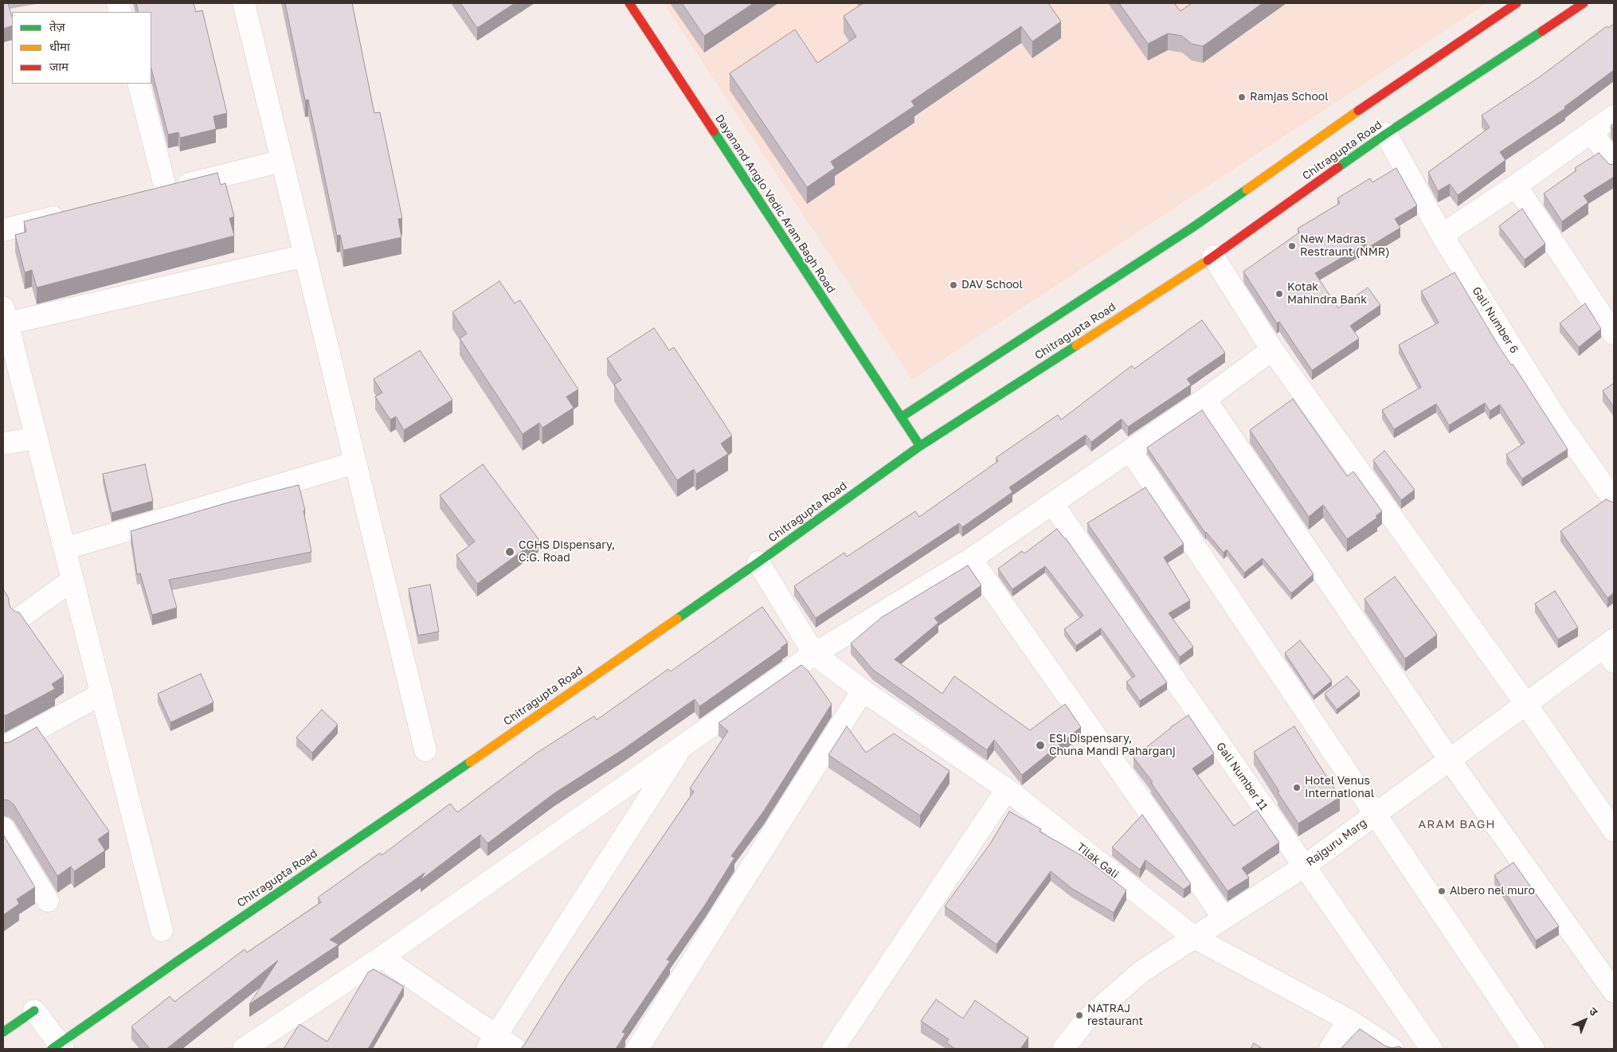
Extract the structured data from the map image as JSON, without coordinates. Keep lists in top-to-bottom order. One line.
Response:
{"streets":{"street":["Chitragupta Road","Dayanand Anglo Vedic Aram Bagh Road","Gali Number 6","Gali Number 11","Rajguru Marg","Tilak Gali"]},"crossings":[["Chitragupta Road","Dayanand Anglo Vedic Aram Bagh Road"],["Chitragupta Road","Gali Number 6"],["Gali Number 11","Rajguru Marg"],["Rajguru Marg","Tilak Gali"]],"districts":["ARAM BAGH"],"places":["Ramjas School","New Madras Restraunt (NMR)","DAV School","Kotak Mahindra Bank","CGHS Dispensary, C.G. Road","ESI Dispensary, Chuna Mandi Paharganj","Hotel Venus International","Albero nel muro","NATRAJ restaurant"],"legend":["तेज़","धीमा","जाम"],"north":"top right"}
